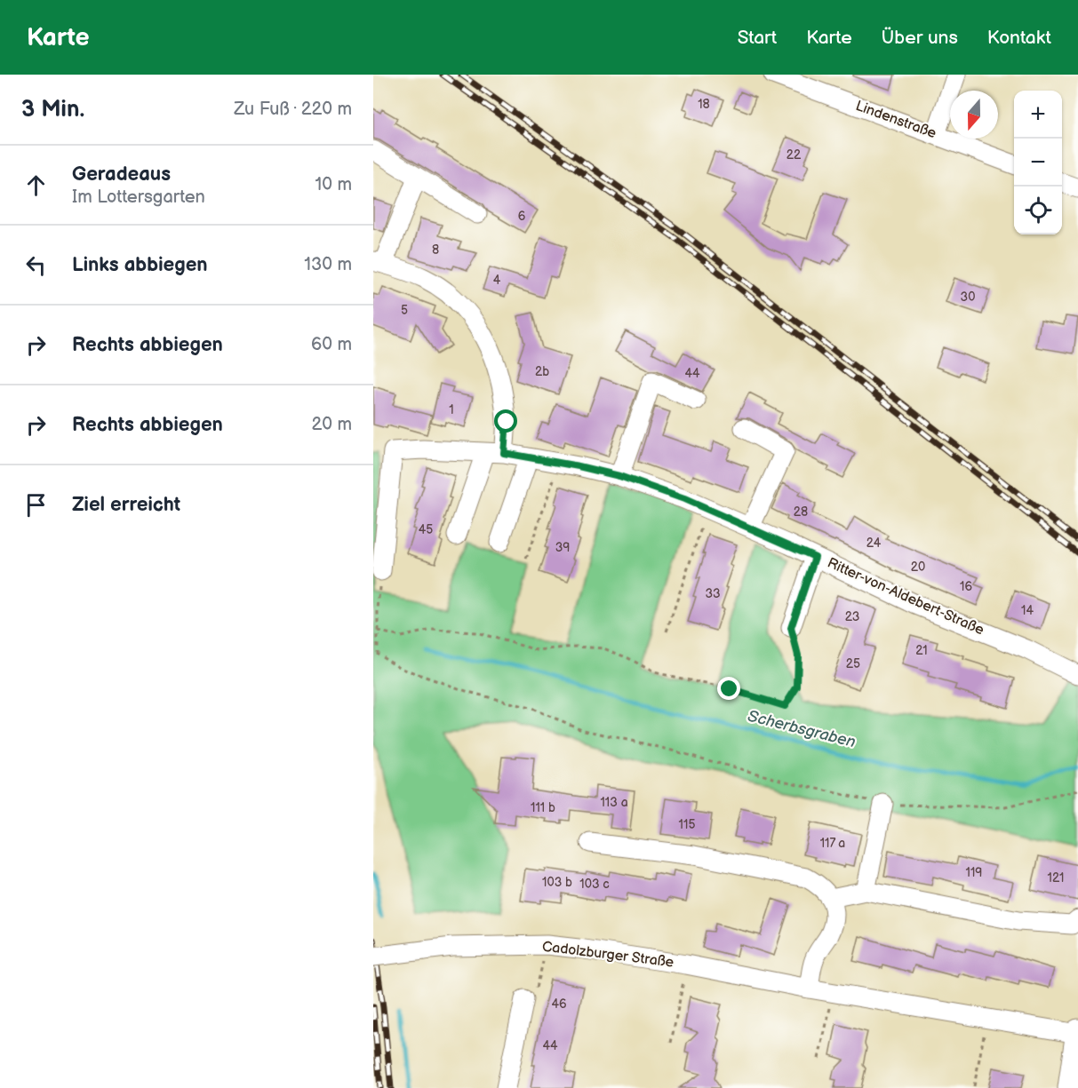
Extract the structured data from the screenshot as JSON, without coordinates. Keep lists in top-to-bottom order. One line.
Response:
{"streets":{"street":["Lindenstraße","Ritter-von-Aldebert-Straße","Cadolzburger Straße"]},"water":["Scherbsgraben"],"house_numbers":["18","22","6","8","4","30","5","2b","44","1","28","45","24","39","20","16","33","14","23","21","25","113 a","111 b","115","117 a","119","121","103 b","103 c","46","44"],"north":"bottom","page":{"header":"Karte","nav":["Start","Karte","Über uns","Kontakt"],"heading":["3 Min.","Zu Fuß · 220 m"],"map_buttons":["+","−"],"list":[["Geradeaus","Im Lottersgarten","10 m"],["Links abbiegen","130 m"],["Rechts abbiegen","60 m"],["Rechts abbiegen","20 m"],"Ziel erreicht"]}}
